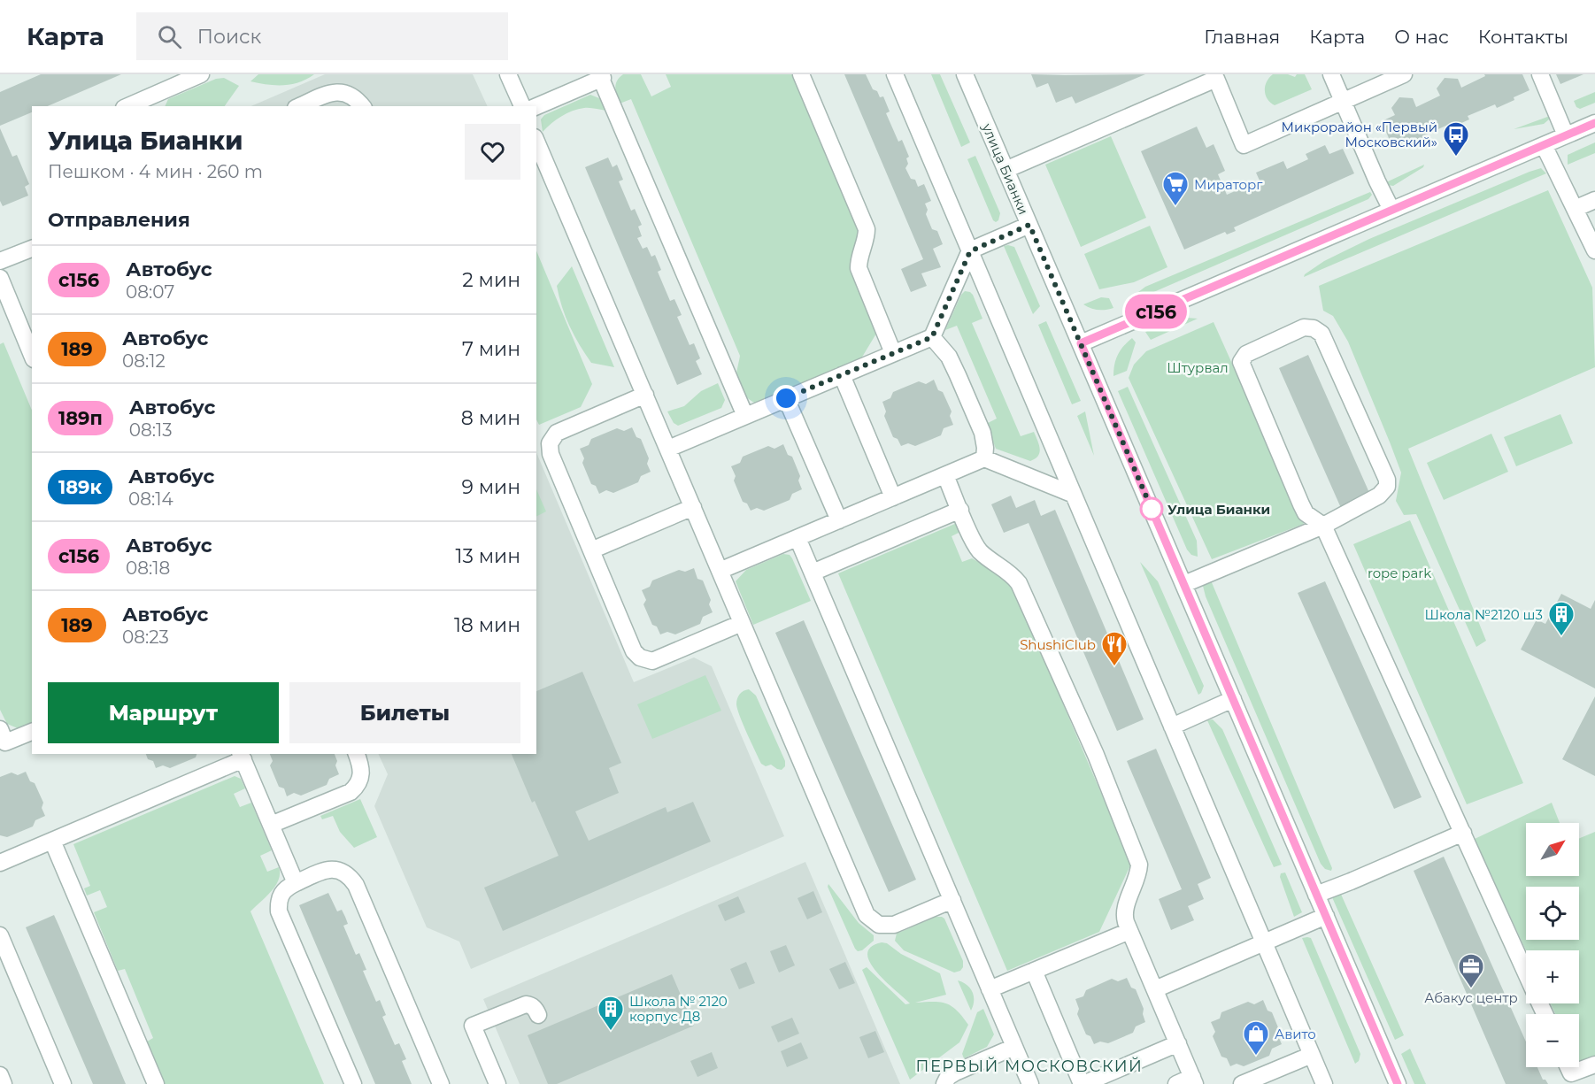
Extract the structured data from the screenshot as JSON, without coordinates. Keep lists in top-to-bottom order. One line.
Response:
{"streets":{"street":["улица Бианки"]},"districts":["ПЕРВЫЙ МОСКОВСКИЙ"],"parks":["Штурвал","rope park"],"places":{"bus stop":["Микрорайон «Первый Московский»"],"supermarket":["Мираторг"],"other":["Улица Бианки"],"building":["Школа №2120 ш3","Школа № 2120 корпус Д8"],"restaurant":["ShushiClub"],"office":["Абакус центр"],"shop":["Авито"]},"lines":["bus line с156"],"north":"top right","page":{"header":"Карта","search":"Поиск","nav":["Главная","Карта","О нас","Контакты"],"on_map":"с156","heading":[["Улица Бианки","Пешком · 4 мин · 260 m"],"Отправления"],"list":[{"mark":"с156","name":"Автобус","note":"08:07","value":"2 мин"},{"mark":"189","name":"Автобус","note":"08:12","value":"7 мин"},{"mark":"189п","name":"Автобус","note":"08:13","value":"8 мин"},{"mark":"189к","name":"Автобус","note":"08:14","value":"9 мин"},{"mark":"с156","name":"Автобус","note":"08:18","value":"13 мин"},{"mark":"189","name":"Автобус","note":"08:23","value":"18 мин"}],"buttons":["Маршрут","Билеты"],"map_buttons":["+","−"]}}
